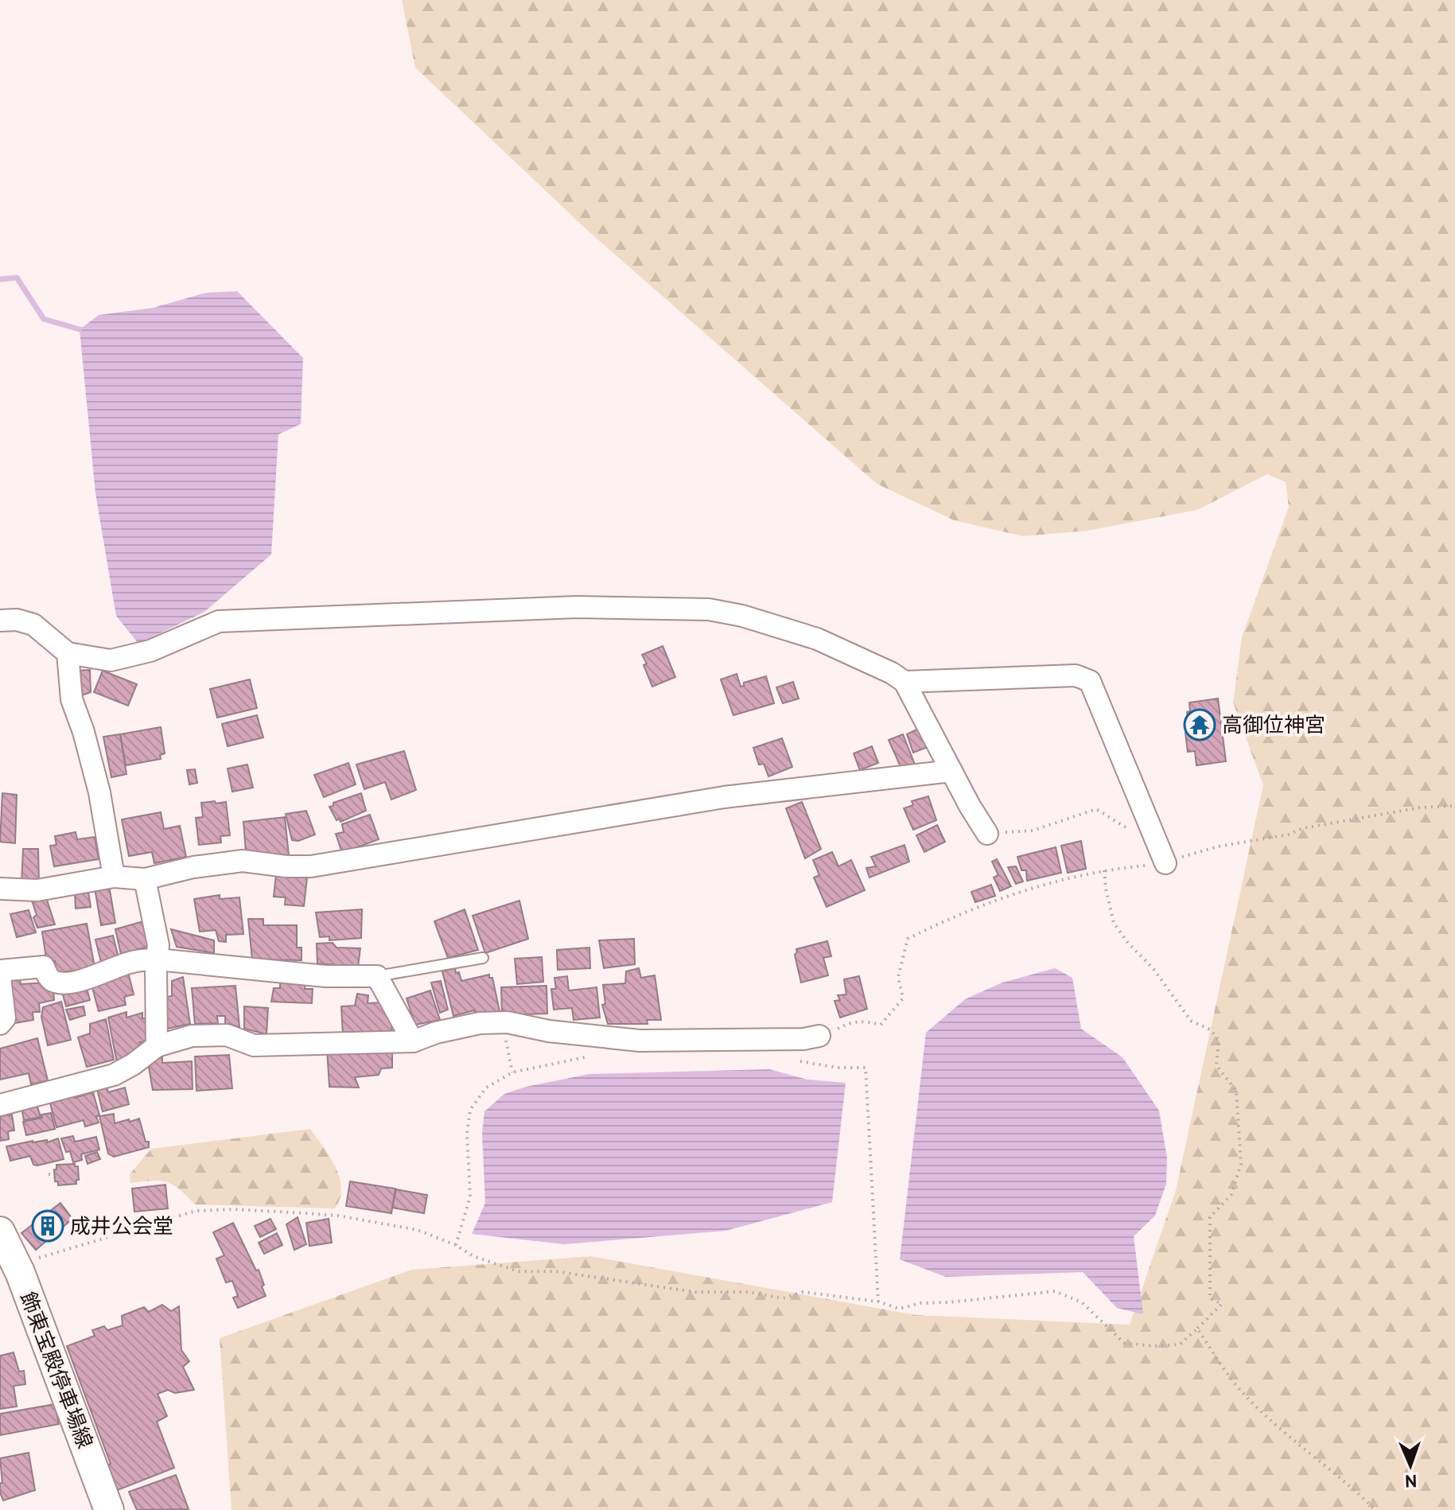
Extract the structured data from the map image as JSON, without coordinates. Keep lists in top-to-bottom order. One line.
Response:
{"streets":{"main road":["飾東宝殿停車場線"]},"places":{"temple":["高御位神宮"],"building":["成井公会堂"]},"north":"bottom"}
